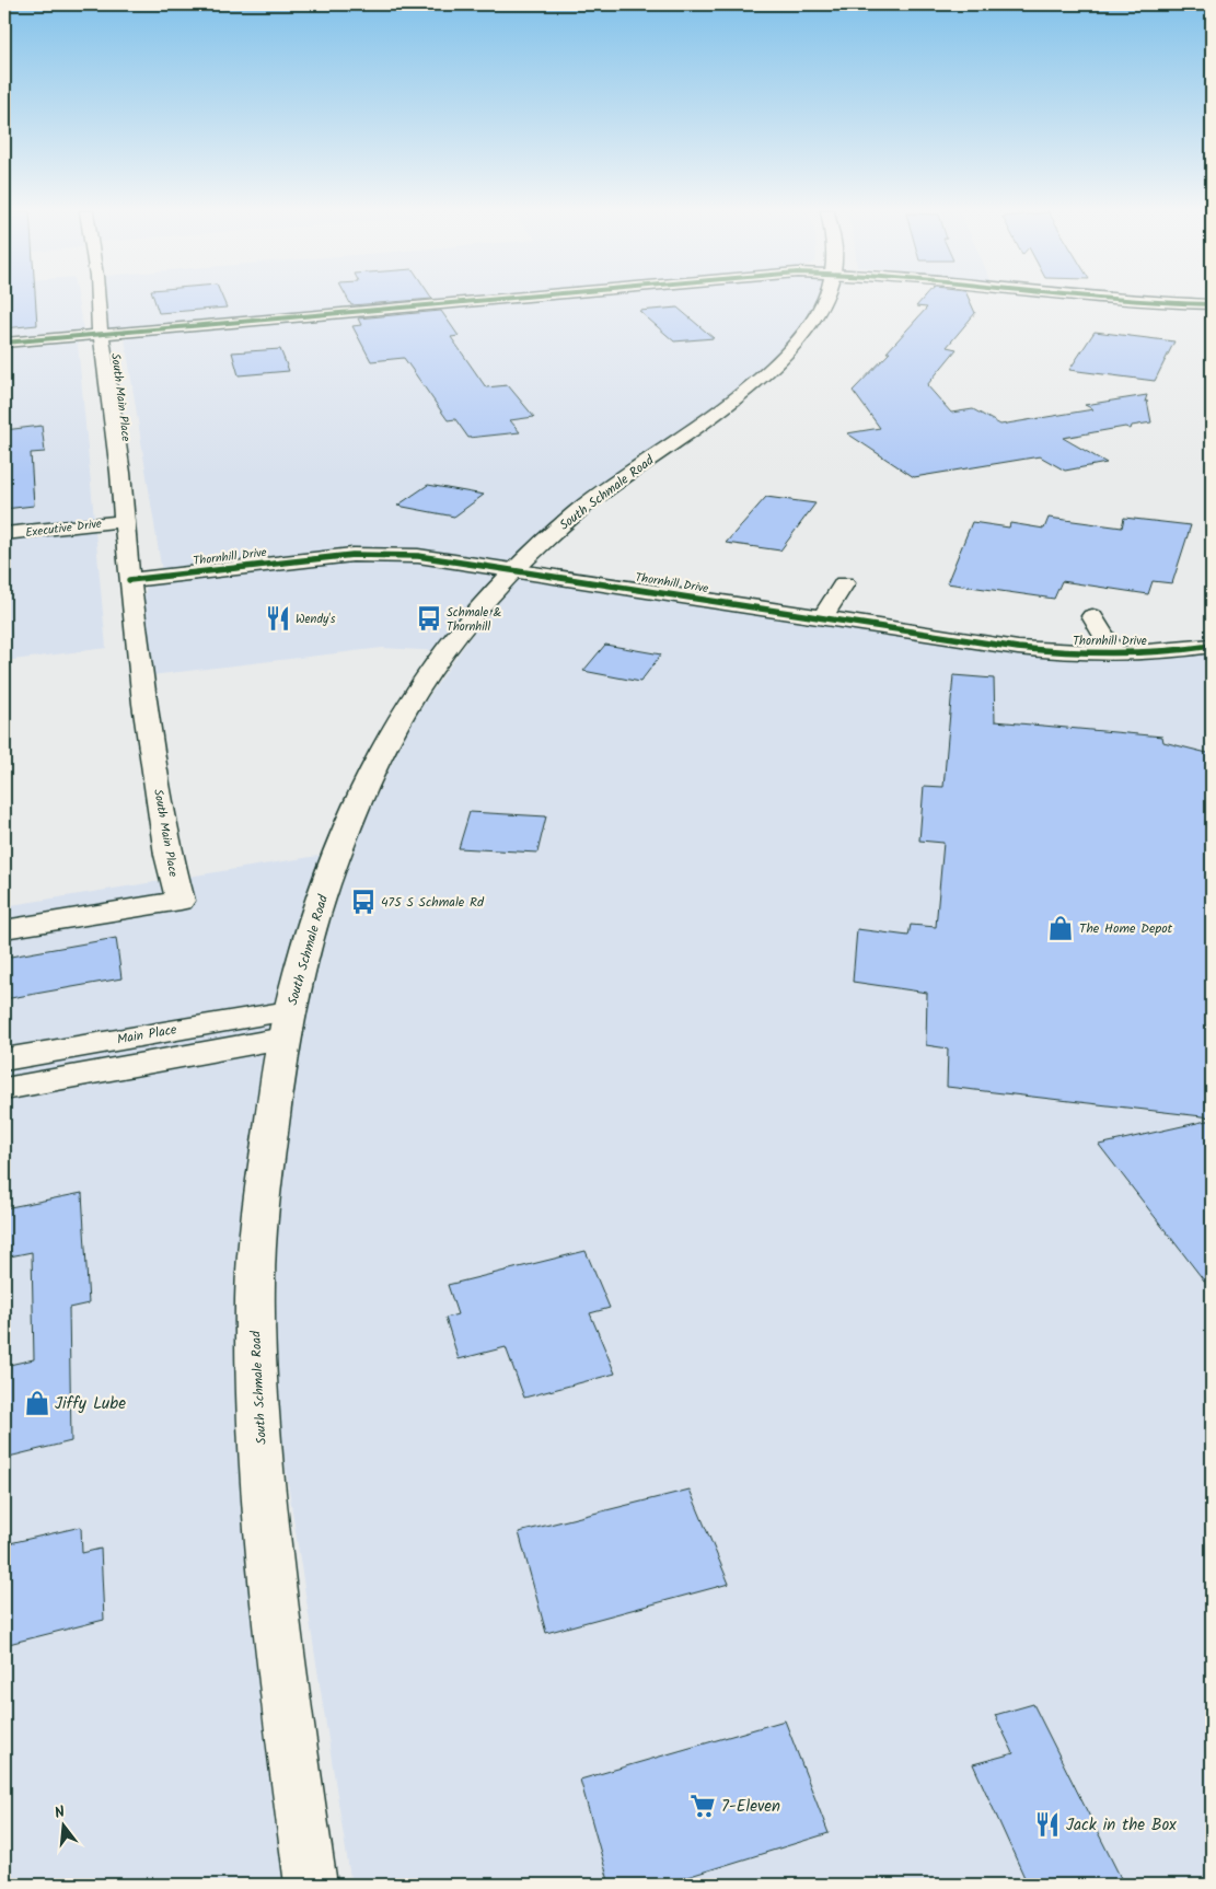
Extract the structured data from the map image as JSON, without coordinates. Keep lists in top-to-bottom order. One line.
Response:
{"streets":{"street":["South Main Place","South Schmale Road","Executive Drive","Thornhill Drive","Main Place"]},"crossings":[["South Main Place","Executive Drive"],["South Main Place","Thornhill Drive"],["South Schmale Road","Thornhill Drive"],["South Schmale Road","Main Place"]],"places":{"restaurant":["Wendy's","Jack in the Box"],"bus stop":["Schmale & Thornhill","475 S Schmale Rd"],"shop":["The Home Depot","Jiffy Lube"],"supermarket":["7-Eleven"]},"north":"top"}
